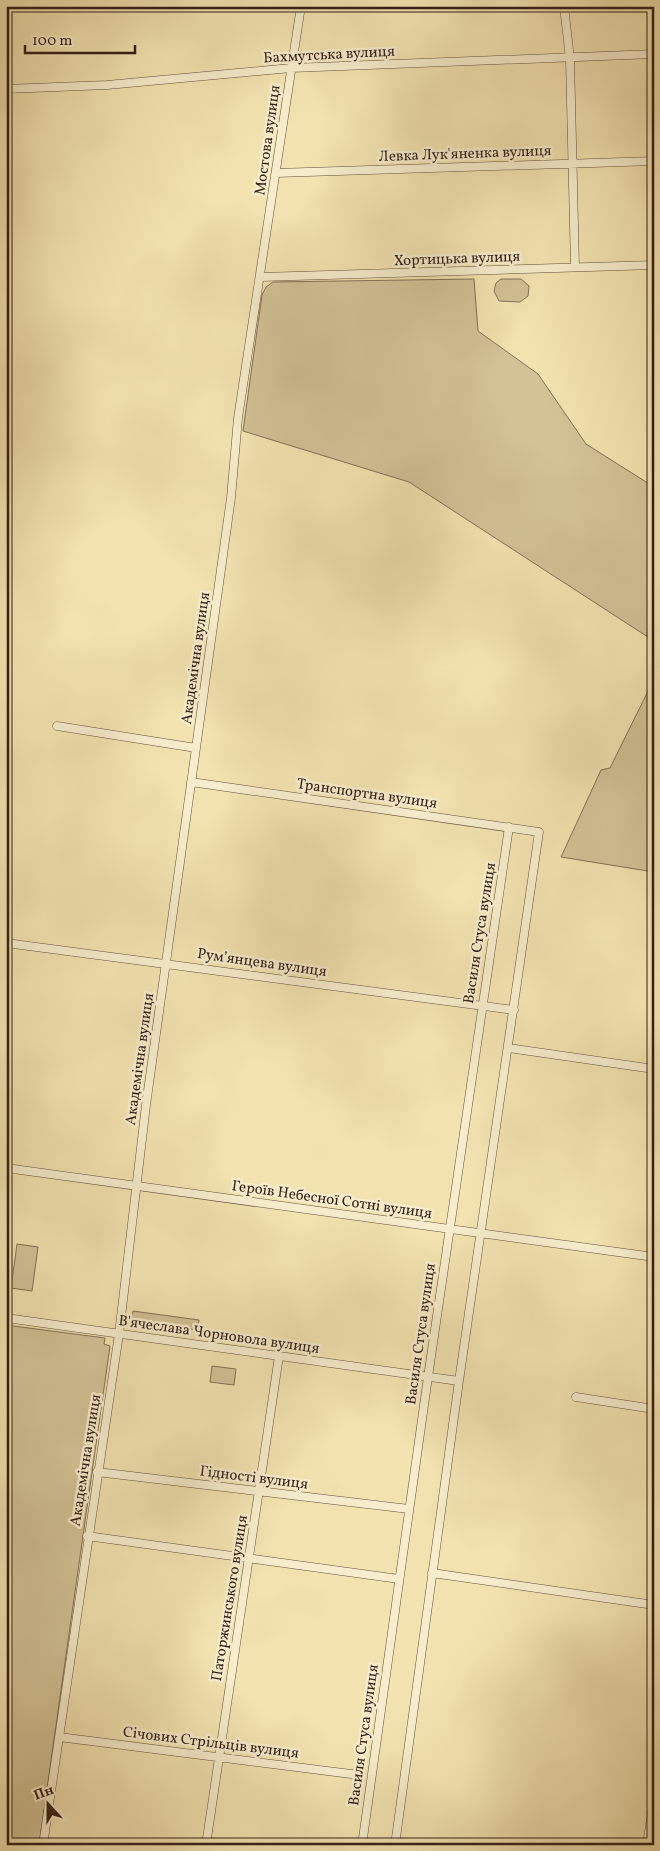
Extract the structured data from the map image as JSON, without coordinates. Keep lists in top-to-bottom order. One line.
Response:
{"streets":{"street":["Бахмутська вулиця","Мостова вулиця","Левка Лук'яненка вулиця","Хортицька вулиця","Академічна вулиця","Транспортна вулиця","Василя Стуса вулиця","Рум’янцева вулиця","Героїв Небесної Сотні вулиця","В'ячеслава Чорновола вулиця","Гідності вулиця","Паторжинського вулиця","Січових Стрільців вулиця"]},"crossings":[["Бахмутська вулиця","Мостова вулиця"],["Мостова вулиця","Левка Лук'яненка вулиця"],["Мостова вулиця","Хортицька вулиця"],["Мостова вулиця","Академічна вулиця"],["Хортицька вулиця","Академічна вулиця"],["Академічна вулиця","Транспортна вулиця"],["Академічна вулиця","Рум’янцева вулиця"],["Академічна вулиця","Героїв Небесної Сотні вулиця"],["Академічна вулиця","В'ячеслава Чорновола вулиця"],["Академічна вулиця","Гідності вулиця"],["Академічна вулиця","Січових Стрільців вулиця"],["Транспортна вулиця","Василя Стуса вулиця"],["Транспортна вулиця","Рум’янцева вулиця"],["Василя Стуса вулиця","Рум’янцева вулиця"],["Василя Стуса вулиця","Героїв Небесної Сотні вулиця"],["Василя Стуса вулиця","В'ячеслава Чорновола вулиця"],["Василя Стуса вулиця","Гідності вулиця"],["В'ячеслава Чорновола вулиця","Паторжинського вулиця"],["Гідності вулиця","Паторжинського вулиця"],["Паторжинського вулиця","Січових Стрільців вулиця"]],"scale_bar":"100 m","north":"top"}
